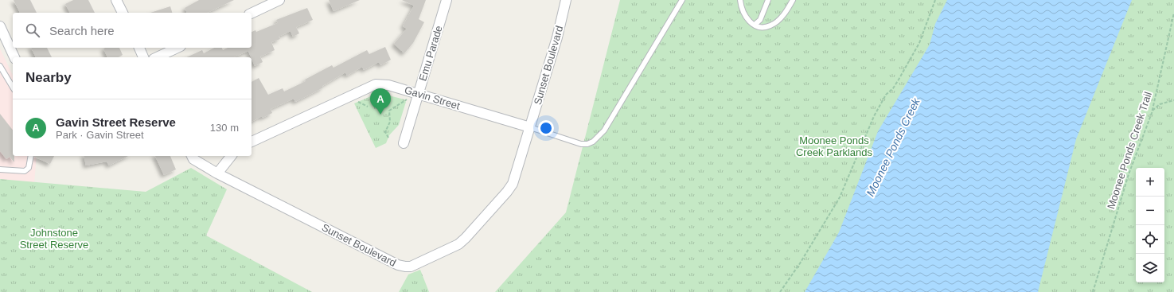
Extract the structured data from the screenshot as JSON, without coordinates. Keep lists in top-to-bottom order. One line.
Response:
{"streets":{"street":["Emu Parade","Sunset Boulevard","Gavin Street"],"path":["Moonee Ponds Creek Trail"]},"crossings":[["Emu Parade","Gavin Street"],["Sunset Boulevard","Gavin Street"]],"water":["Moonee Ponds Creek"],"parks":["Moonee Ponds Creek Parklands","Johnstone Street Reserve"],"page":{"search":"Search here","heading":"Nearby","pins":"A","list":[{"mark":"A","name":"Gavin Street Reserve","note":"Park · Gavin Street","value":"130 m"}],"map_buttons":["+","−"]}}
